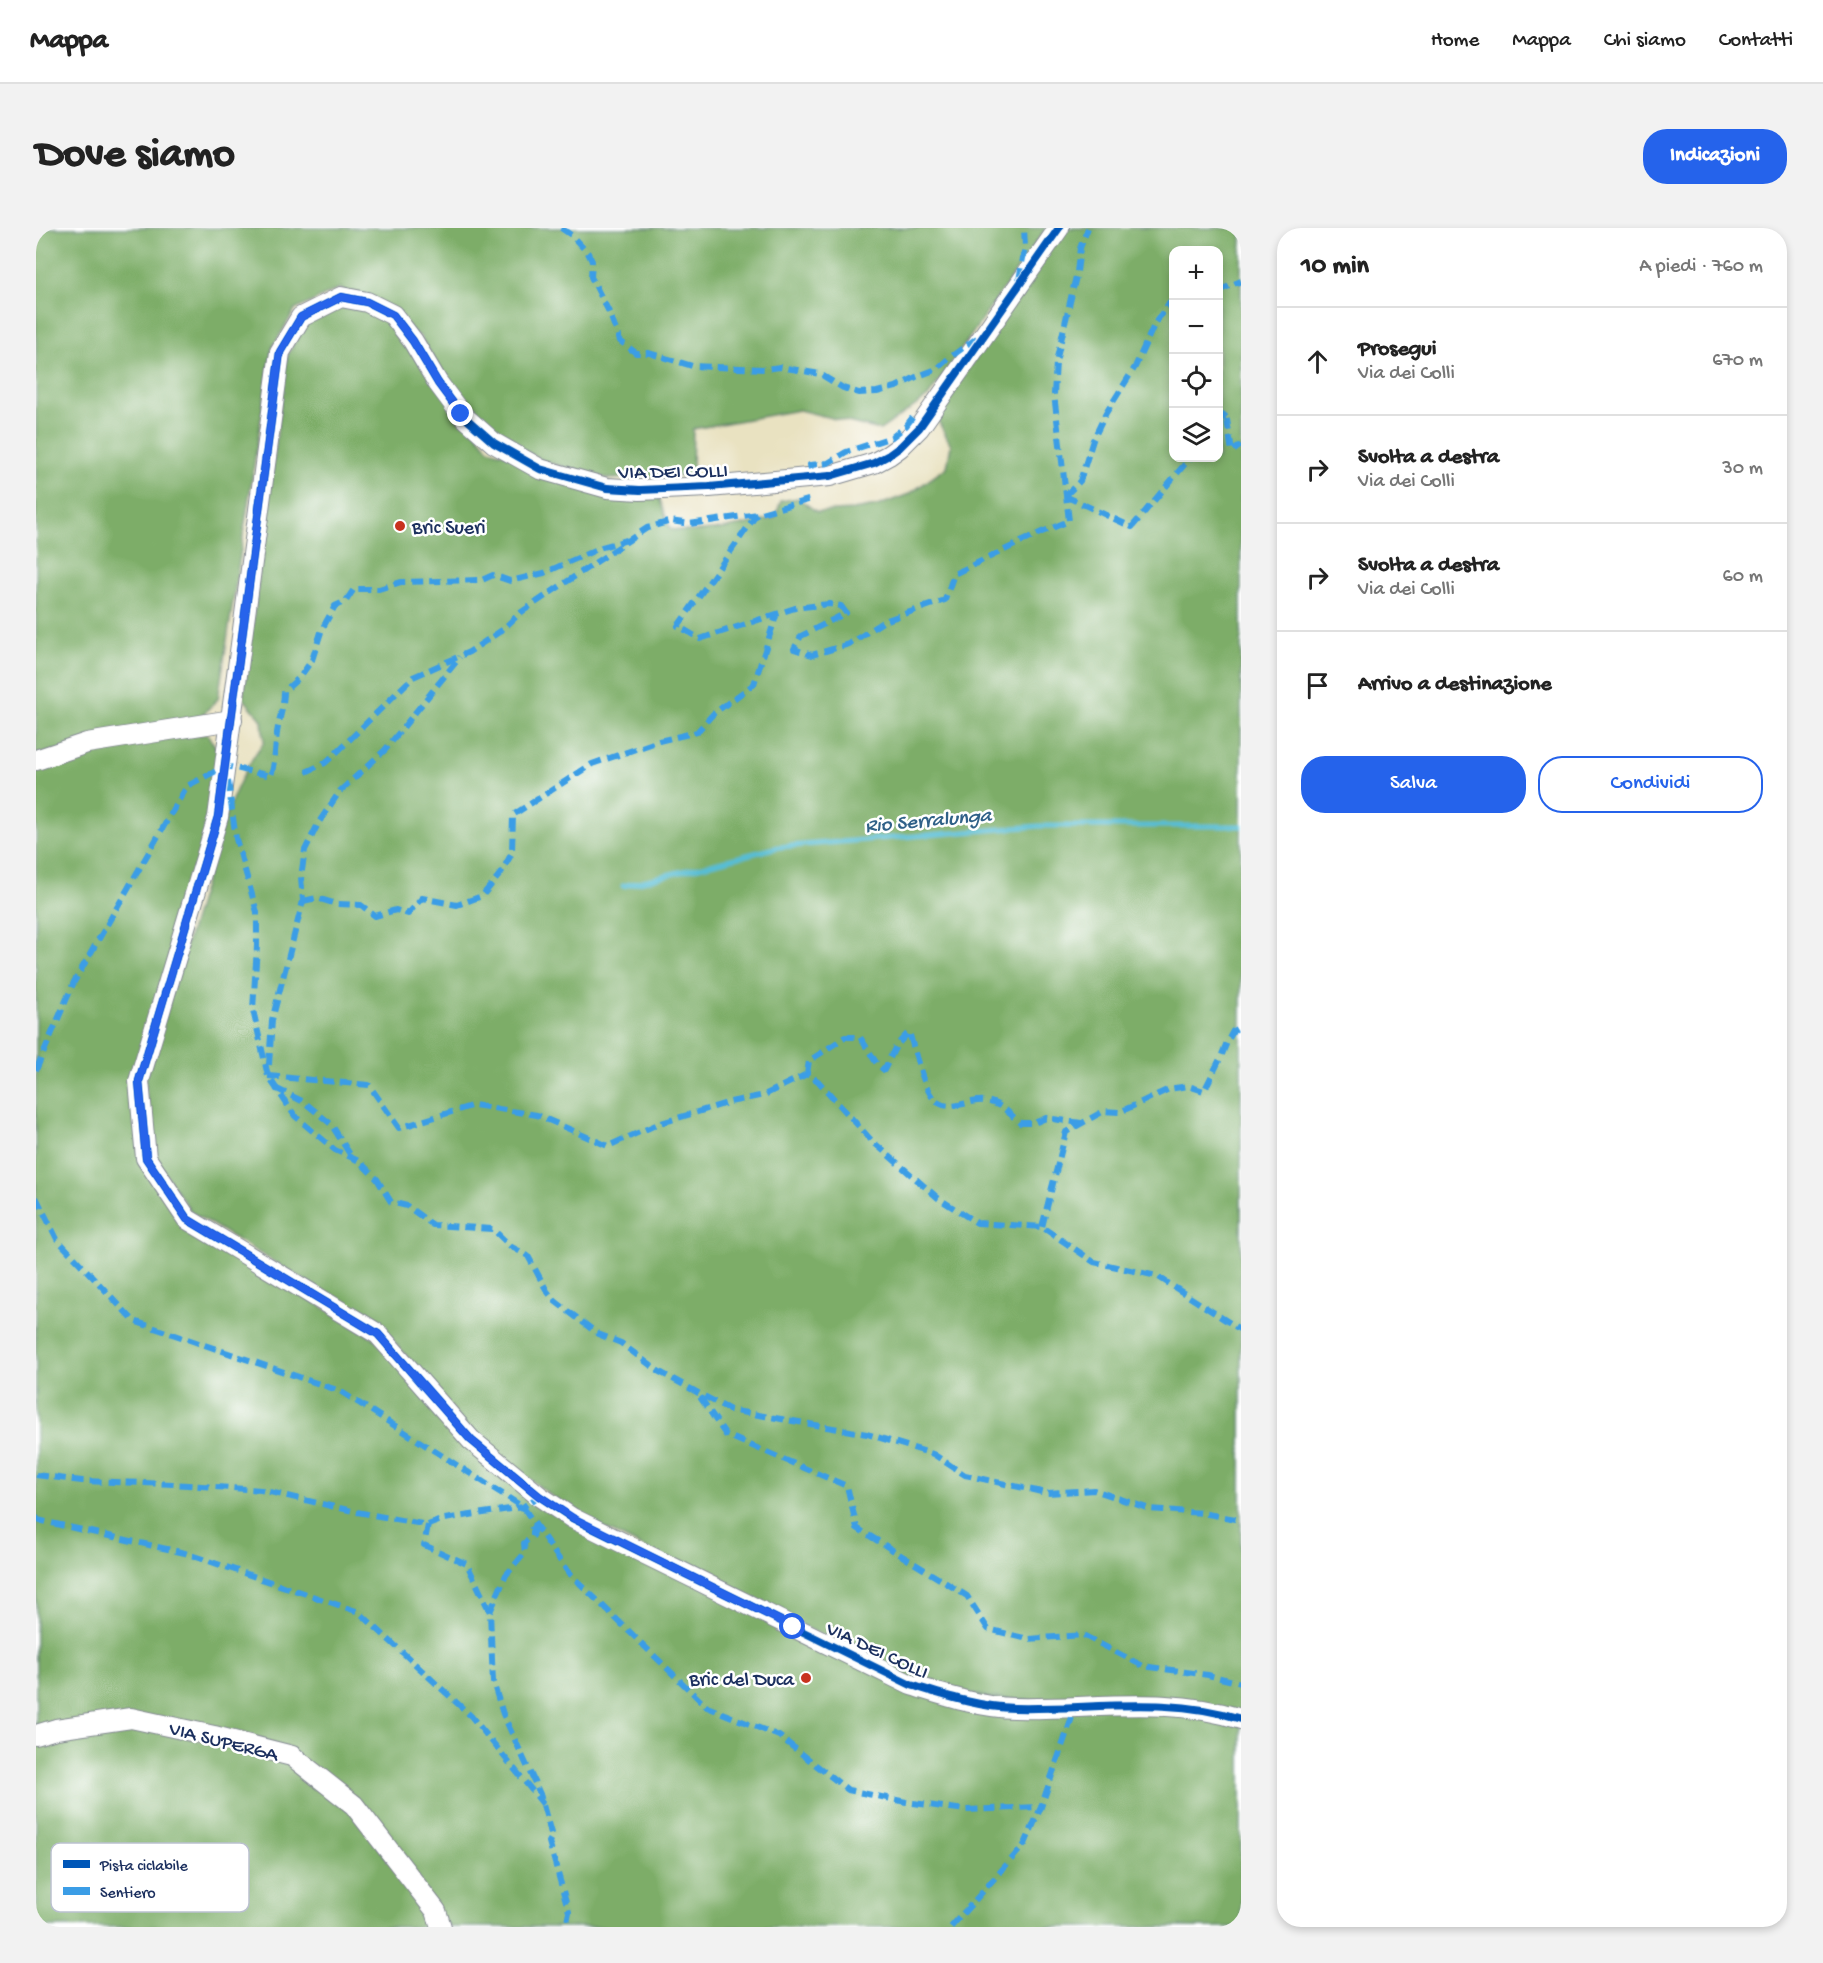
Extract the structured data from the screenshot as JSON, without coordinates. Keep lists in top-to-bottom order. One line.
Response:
{"streets":{"street":["VIA DEI COLLI","VIA SUPERGA"]},"water":["Rio Serralunga"],"places":["Bric Sueri","Bric del Duca"],"legend":["Pista ciclabile","Sentiero"],"page":{"header":"Mappa","nav":["Home","Mappa","Chi siamo","Contatti"],"buttons":["Indicazioni",["Salva","Condividi"]],"title":"Dove siamo","heading":["10 min","A piedi · 760 m"],"map_buttons":["+","−"],"list":[["Prosegui","Via dei Colli","670 m"],["Svolta a destra","Via dei Colli","30 m"],["Svolta a destra","Via dei Colli","60 m"],"Arrivo a destinazione"]}}
